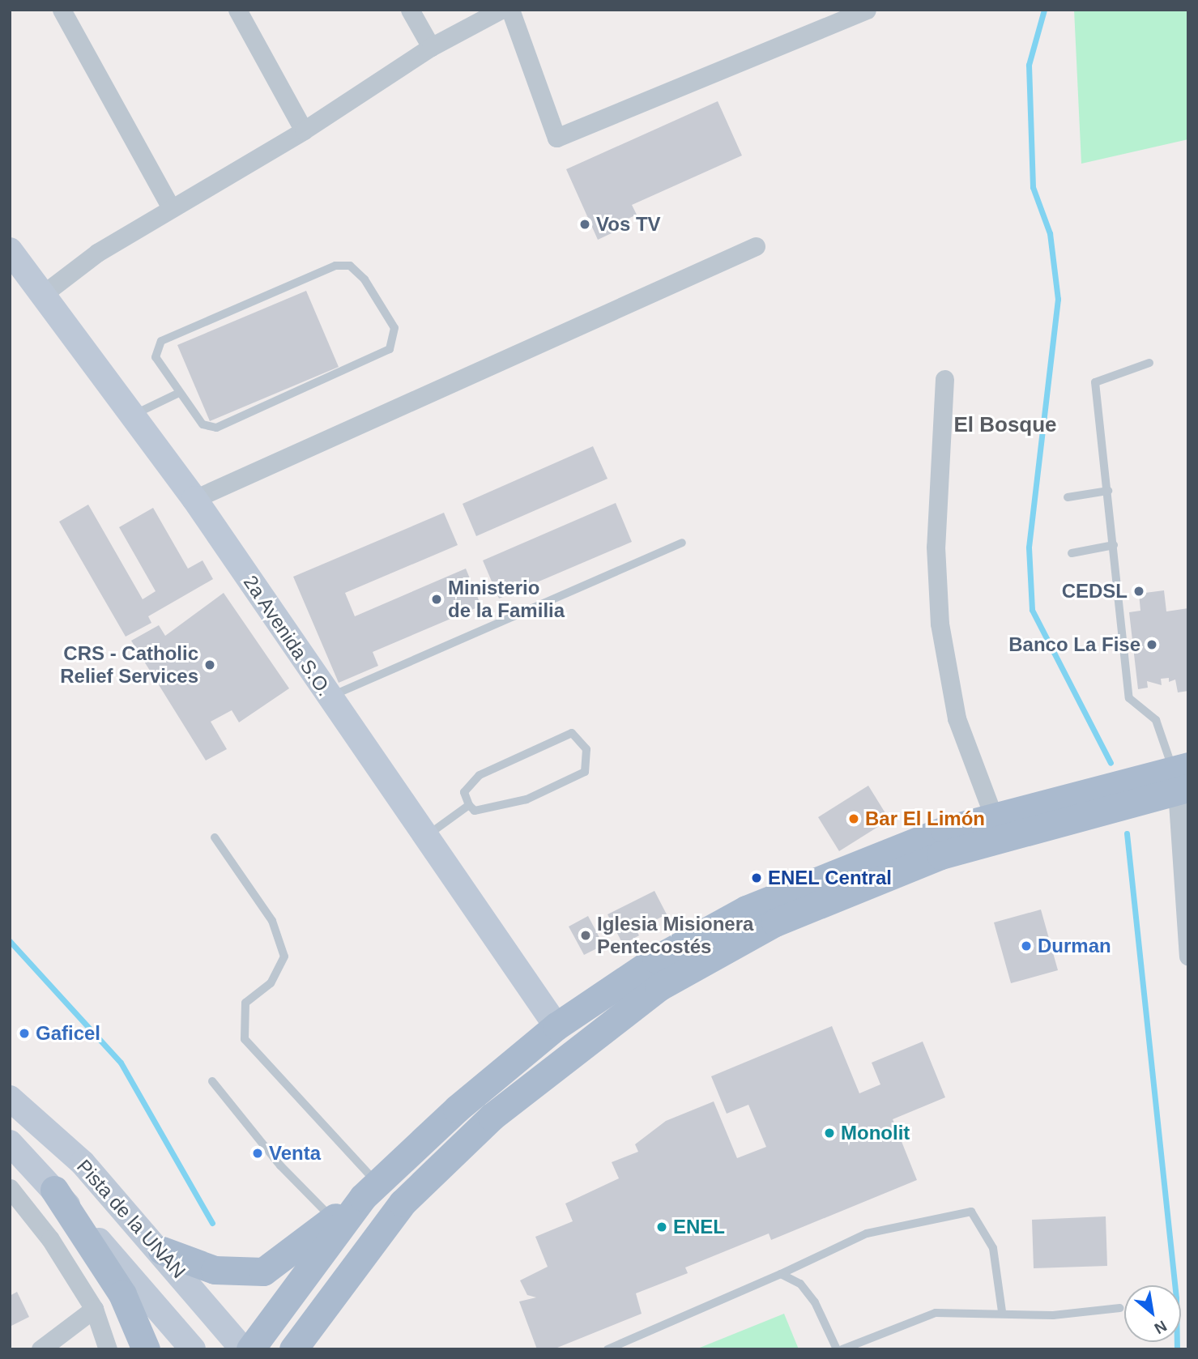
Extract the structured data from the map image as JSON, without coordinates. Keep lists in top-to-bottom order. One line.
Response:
{"streets":{"street":["2a Avenida S.O.","Pista de la UNAN"]},"districts":["El Bosque"],"places":["Vos TV","CEDSL","Ministerio de la Familia","Banco La Fise","CRS - Catholic Relief Services","Bar El Limón","ENEL Central","Iglesia Misionera Pentecostés","Durman","Gaficel","Monolit","Venta","ENEL"],"north":"bottom right"}
